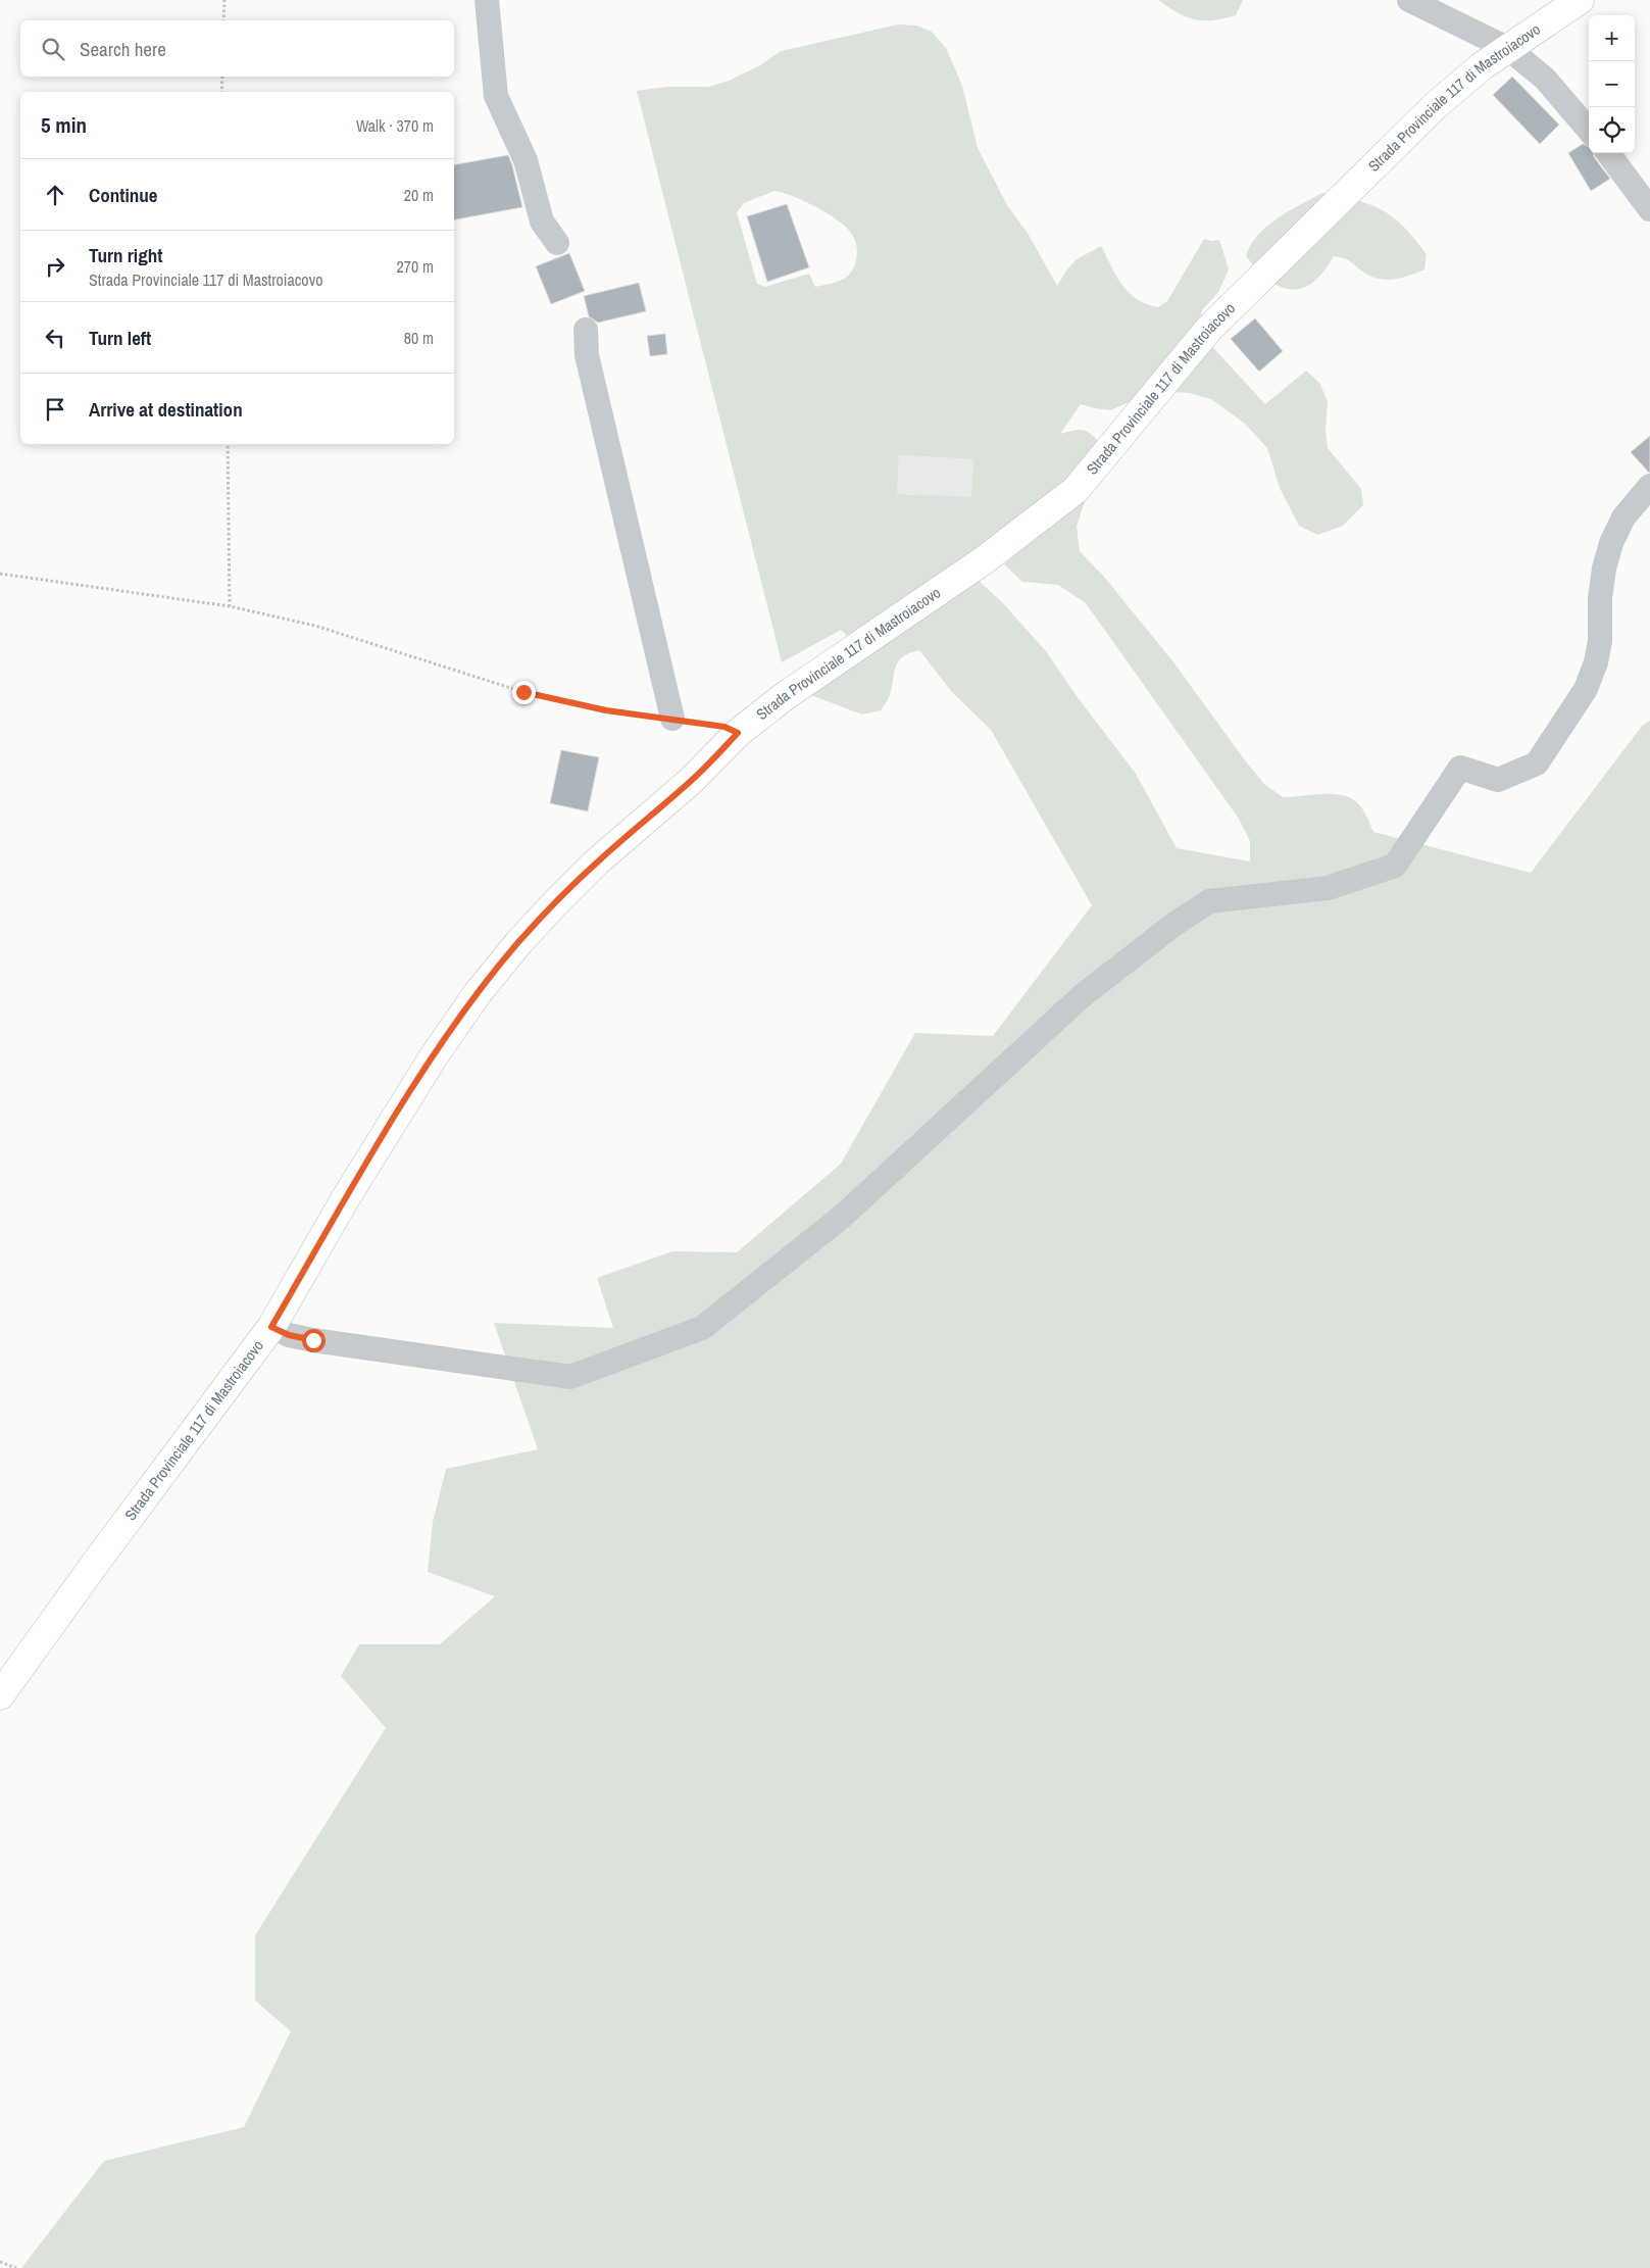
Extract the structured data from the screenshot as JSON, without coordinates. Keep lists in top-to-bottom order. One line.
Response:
{"streets":{"main road":["Strada Provinciale 117 di Mastroiacovo"]},"page":{"map_buttons":["+","−"],"search":"Search here","heading":["5 min","Walk · 370 m"],"list":[["Continue","20 m"],["Turn right","Strada Provinciale 117 di Mastroiacovo","270 m"],["Turn left","80 m"],"Arrive at destination"]}}
